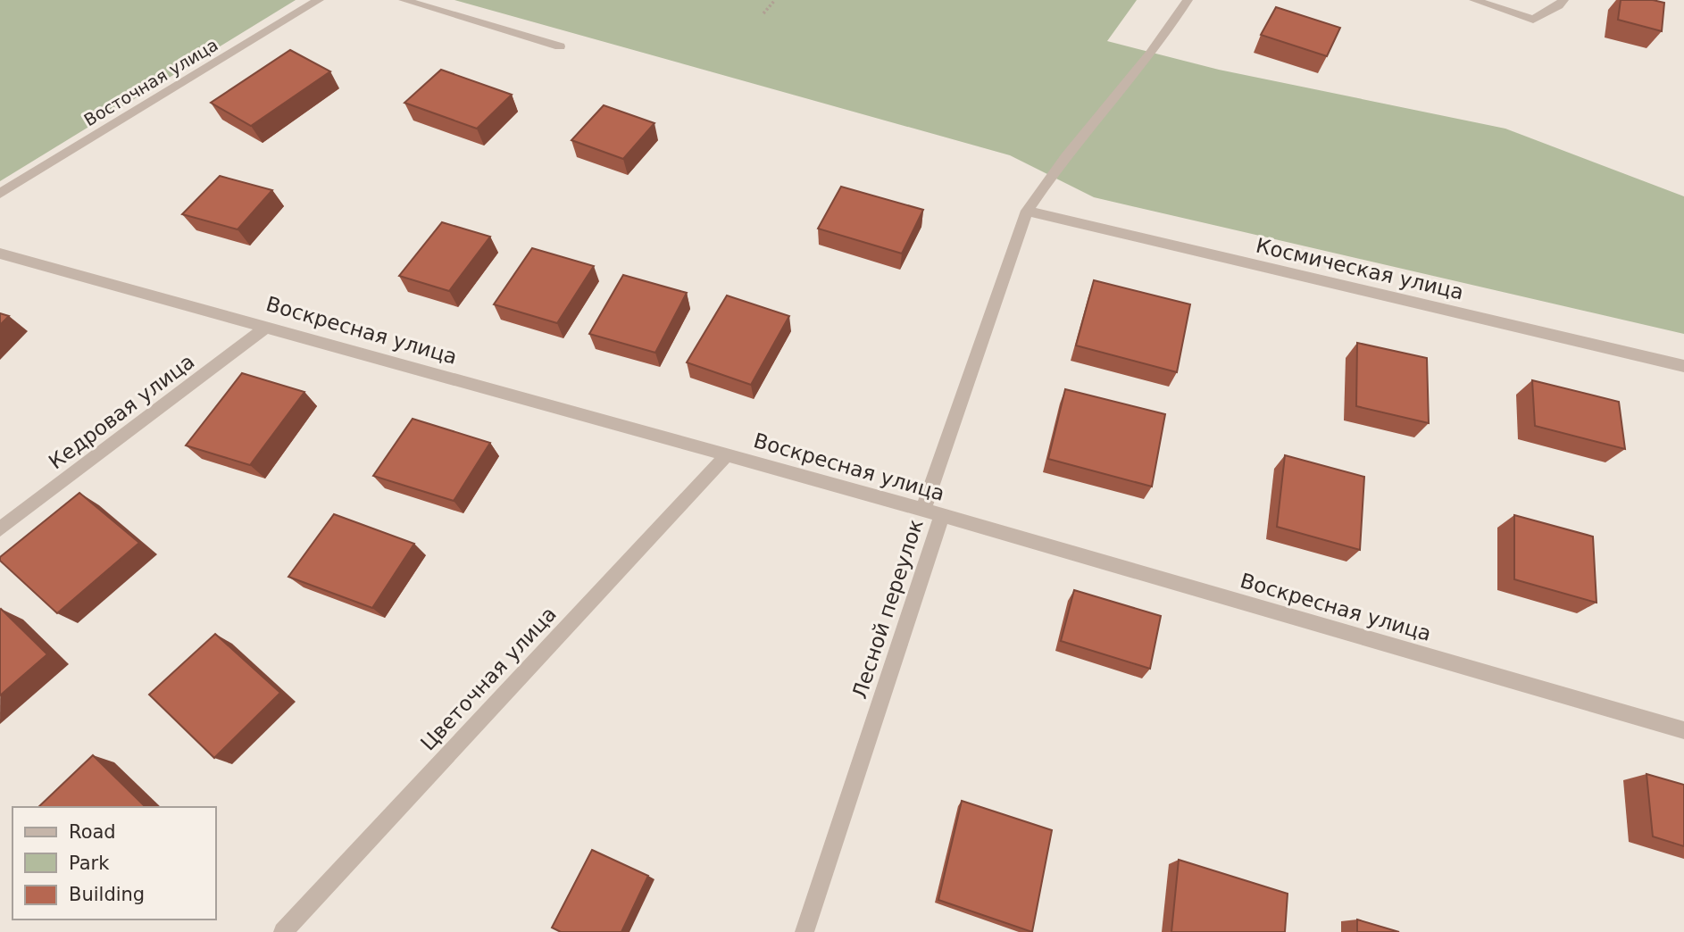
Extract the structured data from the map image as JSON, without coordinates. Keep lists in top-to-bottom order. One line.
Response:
{"streets":{"street":["Восточная улица","Космическая улица","Воскресная улица","Кедровая улица","Лесной переулок","Цветочная улица"]},"crossings":[["Космическая улица","Лесной переулок"],["Воскресная улица","Кедровая улица"],["Воскресная улица","Лесной переулок"],["Воскресная улица","Цветочная улица"]],"legend":["Road","Park","Building"]}
